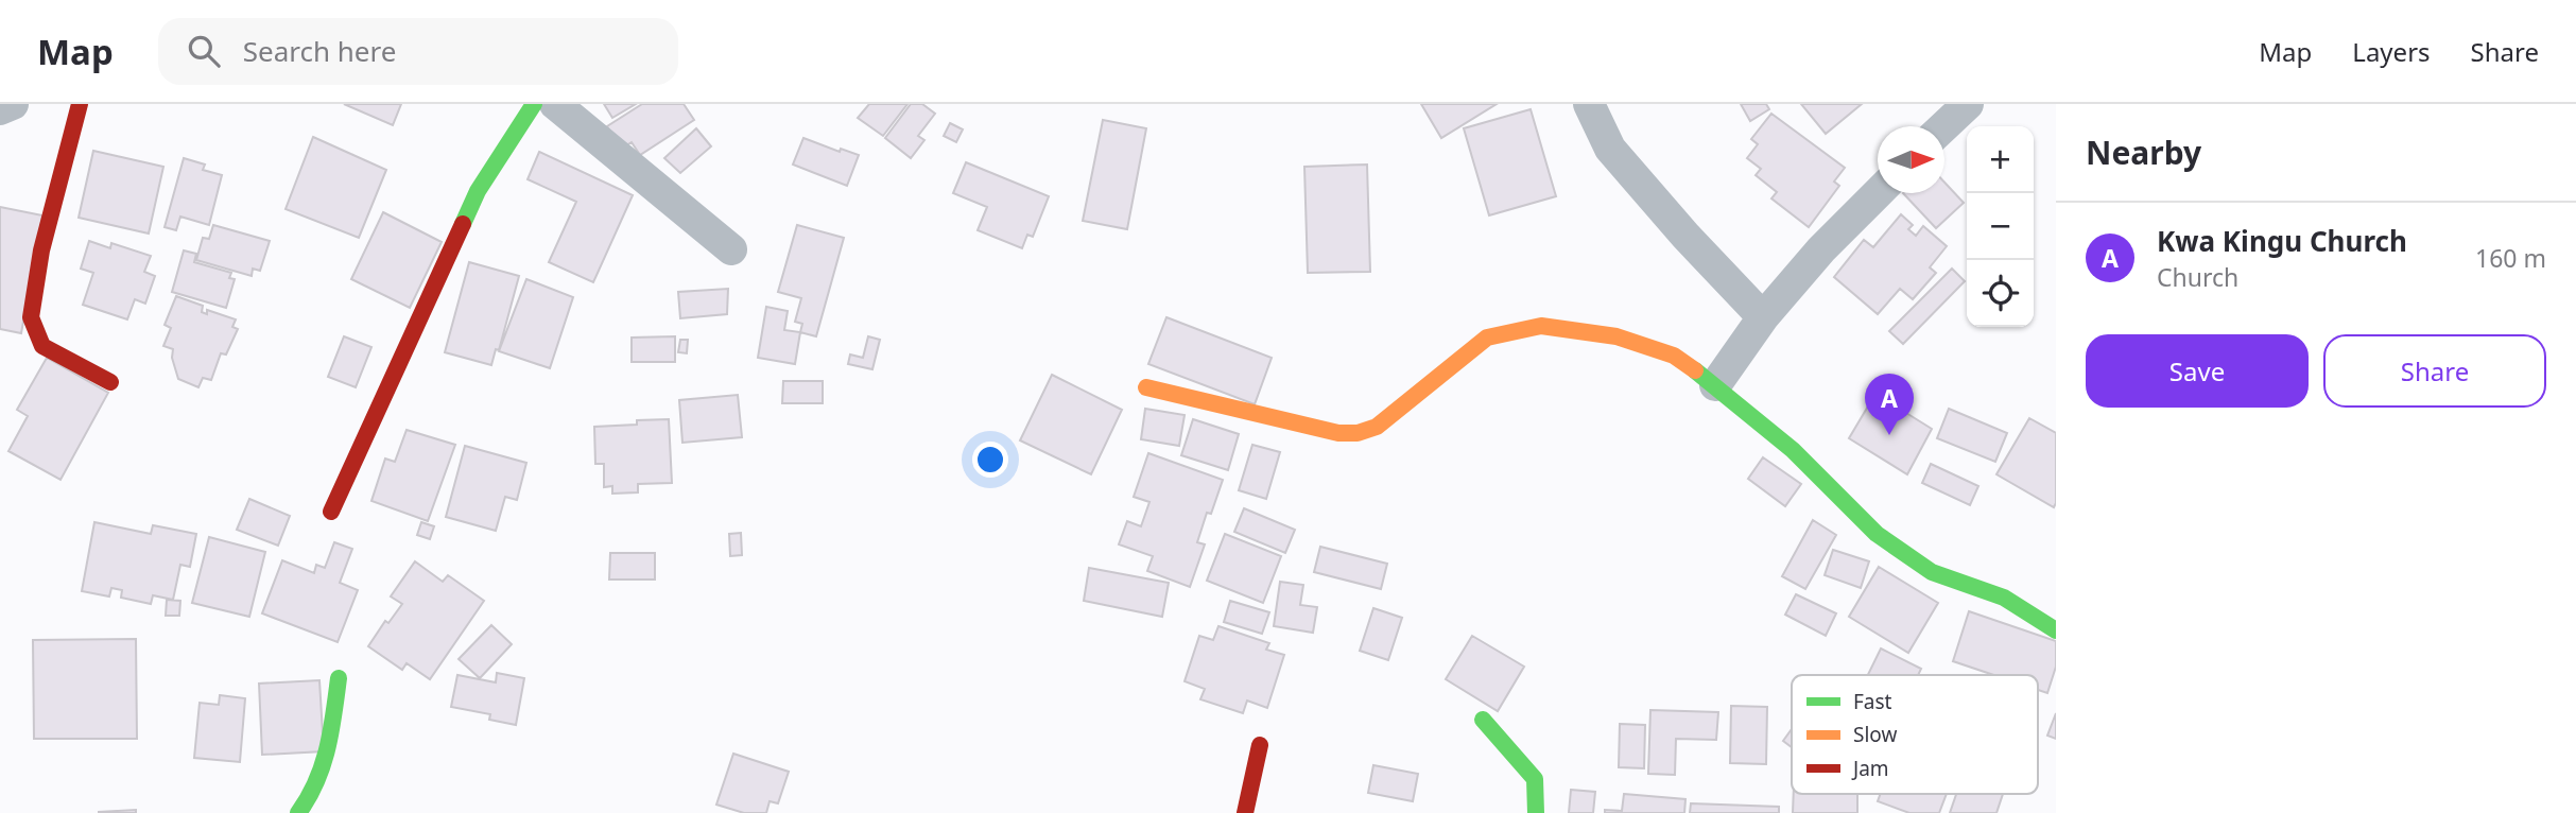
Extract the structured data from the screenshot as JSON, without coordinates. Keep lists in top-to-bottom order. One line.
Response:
{"legend":["Fast","Slow","Jam"],"north":"right","page":{"header":"Map","search":"Search here","nav":["Map","Layers","Share"],"heading":"Nearby","map_buttons":["+","−"],"list":[{"mark":"A","name":"Kwa Kingu Church","note":"Church","value":"160 m"}],"buttons":["Save","Share"],"pins":"A"}}
